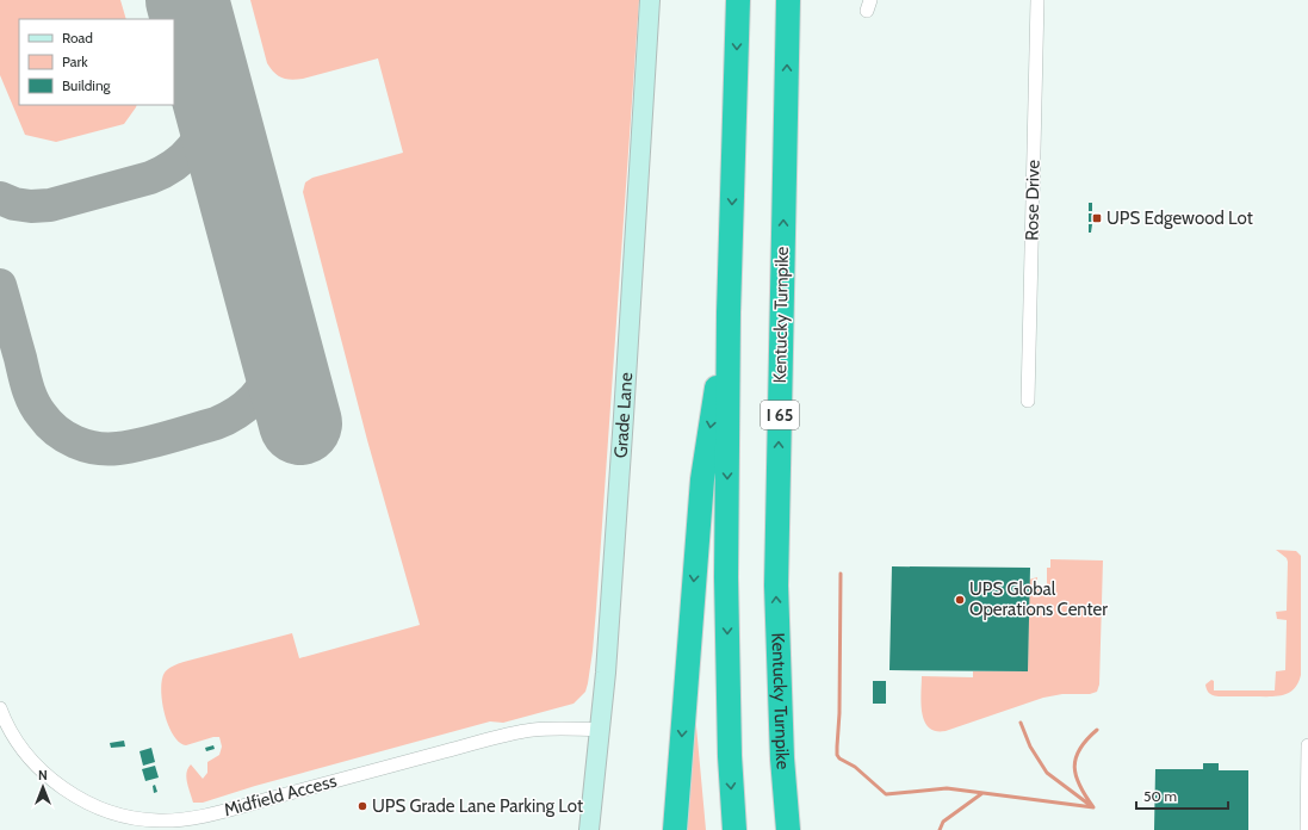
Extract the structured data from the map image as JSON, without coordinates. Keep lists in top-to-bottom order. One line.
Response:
{"streets":{"highway":["Kentucky Turnpike","I 65"],"main road":["Grade Lane"],"street":["Rose Drive","Midfield Access"]},"crossings":[["Grade Lane","Midfield Access"]],"places":{"transit":["UPS Edgewood Lot"],"other":["UPS Global Operations Center","UPS Grade Lane Parking Lot"]},"legend":["Road","Park","Building"],"scale_bar":"50 m","north":"top"}
